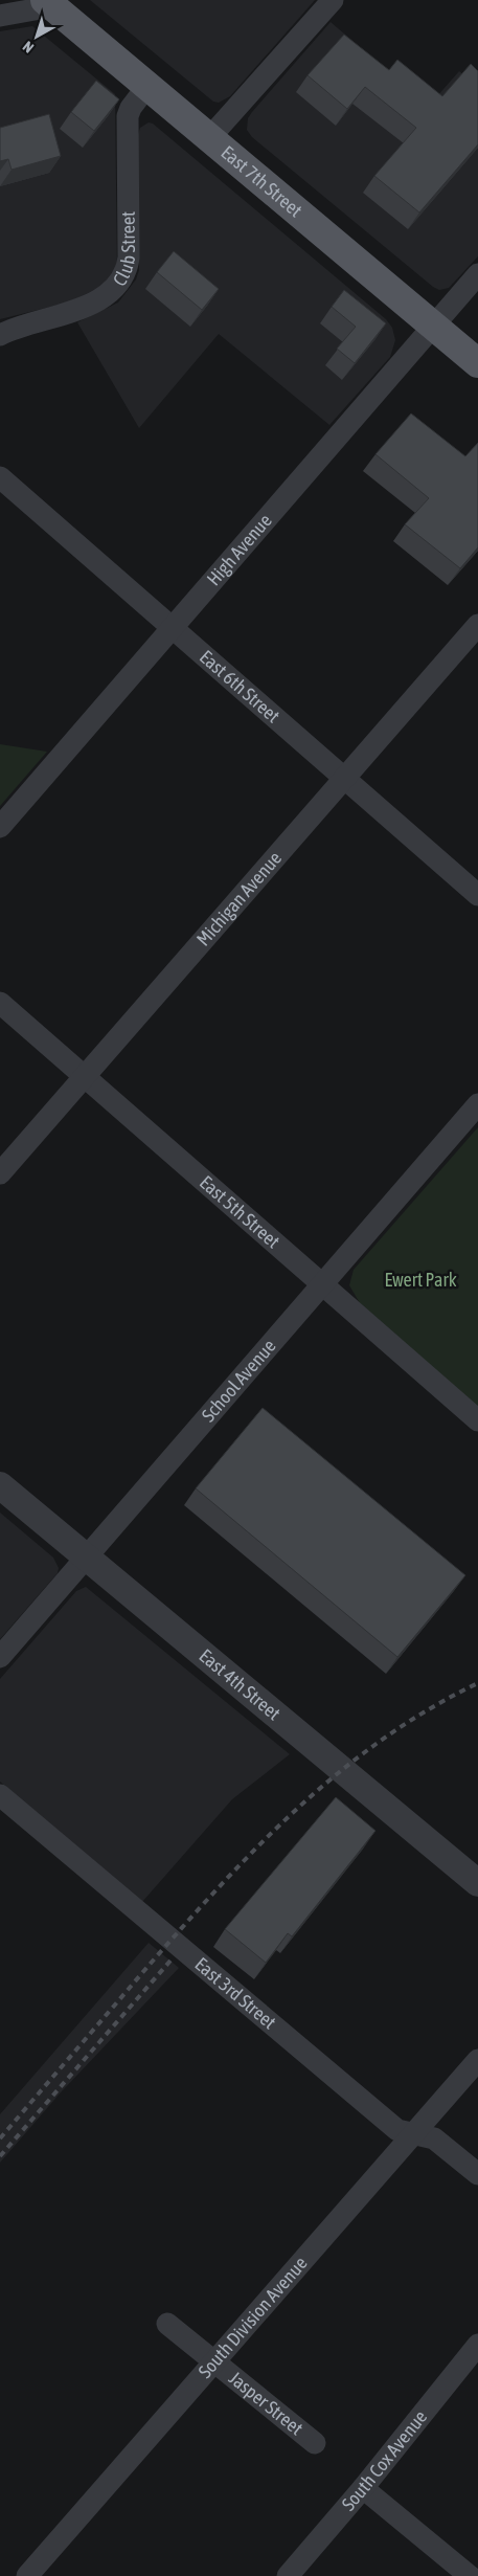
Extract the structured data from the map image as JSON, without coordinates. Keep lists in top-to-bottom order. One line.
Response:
{"streets":{"main road":["East 7th Street"],"street":["Club Street","High Avenue","East 6th Street","Michigan Avenue","East 5th Street","School Avenue","East 4th Street","East 3rd Street","South Division Avenue","Jasper Street","South Cox Avenue"]},"crossings":[["East 7th Street","Club Street"],["East 7th Street","High Avenue"],["High Avenue","East 6th Street"],["East 6th Street","Michigan Avenue"],["Michigan Avenue","East 5th Street"],["East 5th Street","School Avenue"],["School Avenue","East 4th Street"],["East 3rd Street","South Division Avenue"],["South Division Avenue","Jasper Street"]],"parks":["Ewert Park"],"north":"bottom left"}
